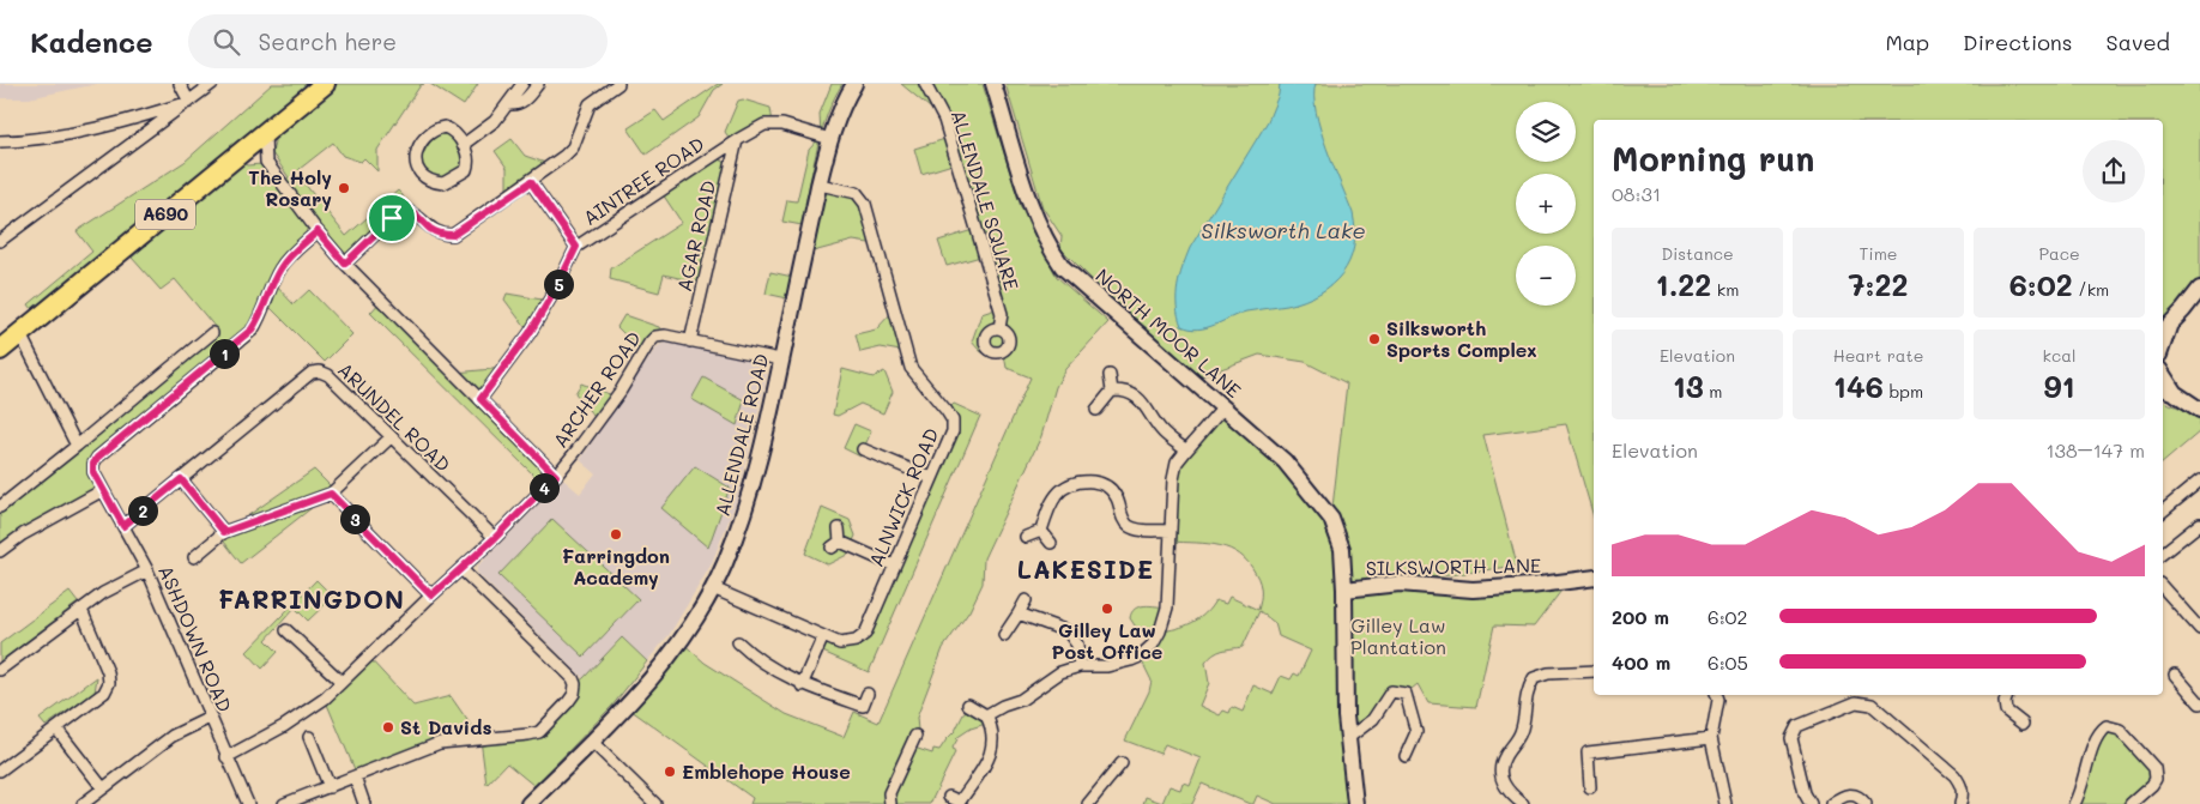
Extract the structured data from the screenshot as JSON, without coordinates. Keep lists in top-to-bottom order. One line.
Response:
{"streets":{"highway":["A690"],"street":["AINTREE ROAD","ALLENDALE SQUARE","AGAR ROAD","NORTH MOOR LANE","ARCHER ROAD","ARUNDEL ROAD","ALLENDALE ROAD","ALNWICK ROAD","SILKSWORTH LANE","ASHDOWN ROAD"]},"crossings":[["AINTREE ROAD","AGAR ROAD"],["AINTREE ROAD","ALLENDALE ROAD"],["AGAR ROAD","ARCHER ROAD"],["NORTH MOOR LANE","SILKSWORTH LANE"],["ARCHER ROAD","ARUNDEL ROAD"],["ARCHER ROAD","ALLENDALE ROAD"],["ARCHER ROAD","ASHDOWN ROAD"],["ARUNDEL ROAD","ASHDOWN ROAD"],["ALLENDALE ROAD","ALNWICK ROAD"]],"districts":["LAKESIDE","FARRINGDON"],"water":["Silksworth Lake"],"parks":["Gilley Law Plantation"],"places":["The Holy Rosary","Silksworth Sports Complex","Farringdon Academy","Gilley Law Post Office","St Davids","Emblehope House"],"page":{"header":"Kadence","search":"Search here","nav":["Map","Directions","Saved"],"map_buttons":["+","−"],"heading":["Morning run","08:31"],"stats":[["Distance","1.22 km"],["Time","7:22"],["Pace","6:02 /km"],["Elevation","13 m"],["Heart rate","146 bpm"],["kcal","91"]],"pins":["5","1","4","2","3"],"chart":["Elevation","138–147 m"],"list":[{"name":"200 m","note":"6:02"},{"name":"400 m","note":"6:05"}]}}
